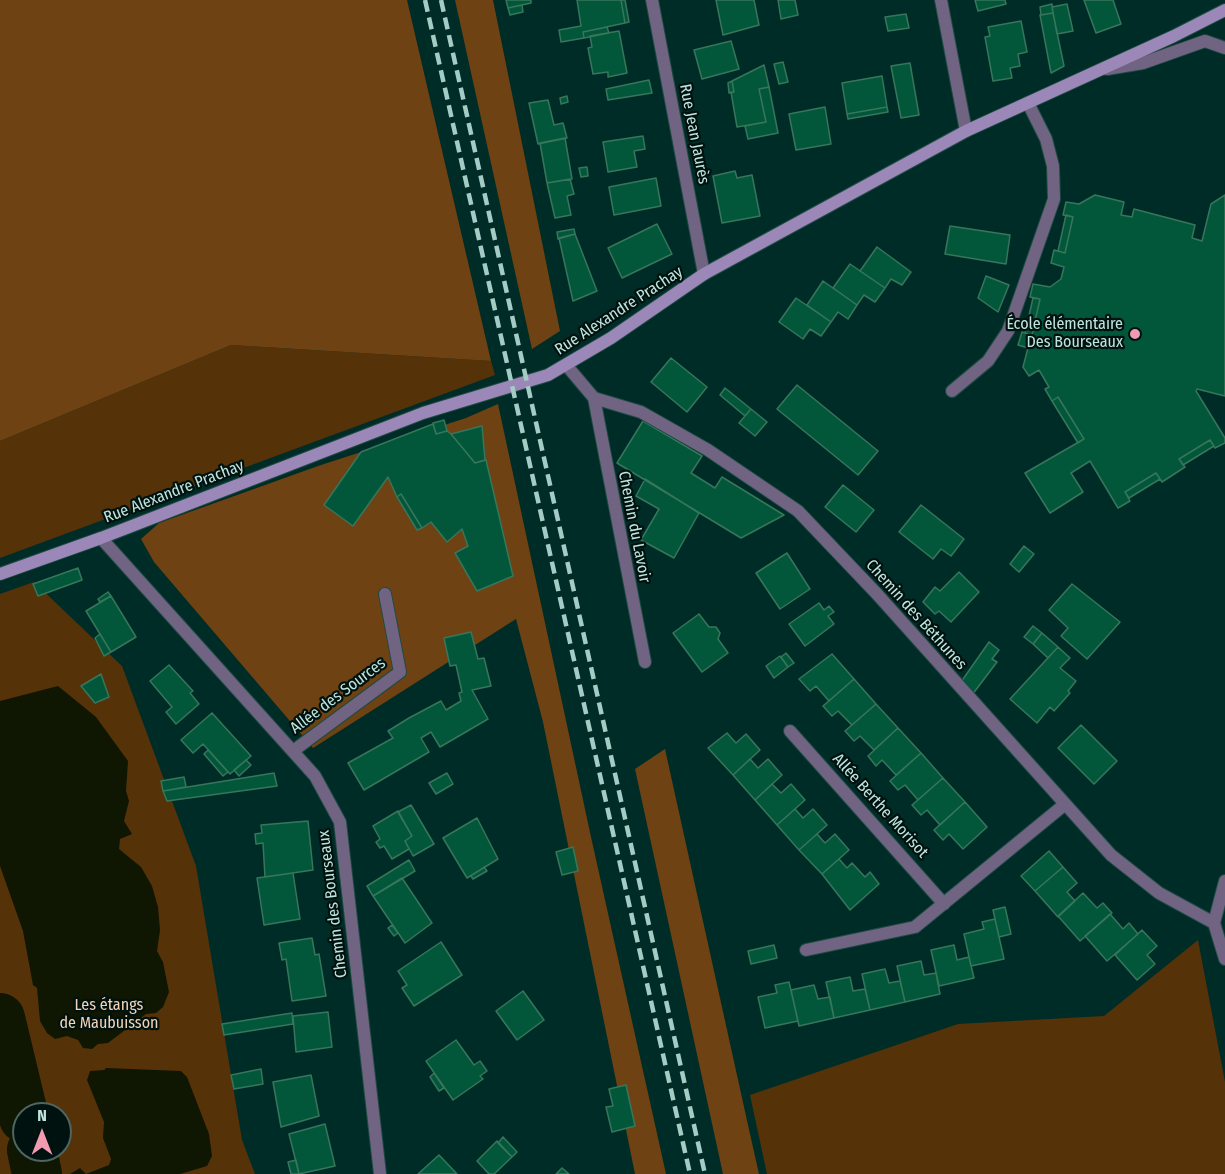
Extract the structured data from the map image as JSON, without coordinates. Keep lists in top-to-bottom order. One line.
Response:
{"streets":{"street":["Rue Jean Jaurès","Rue Alexandre Prachay","Chemin du Lavoir","Chemin des Béthunes","Allée des Sources","Allée Berthe Morisot","Chemin des Bourseaux"]},"crossings":[["Rue Jean Jaurès","Rue Alexandre Prachay"],["Rue Alexandre Prachay","Chemin des Bourseaux"],["Chemin du Lavoir","Chemin des Béthunes"],["Allée des Sources","Chemin des Bourseaux"]],"parks":["Les étangs de Maubuisson"],"places":["École élémentaire Des Bourseaux"],"north":"top"}
